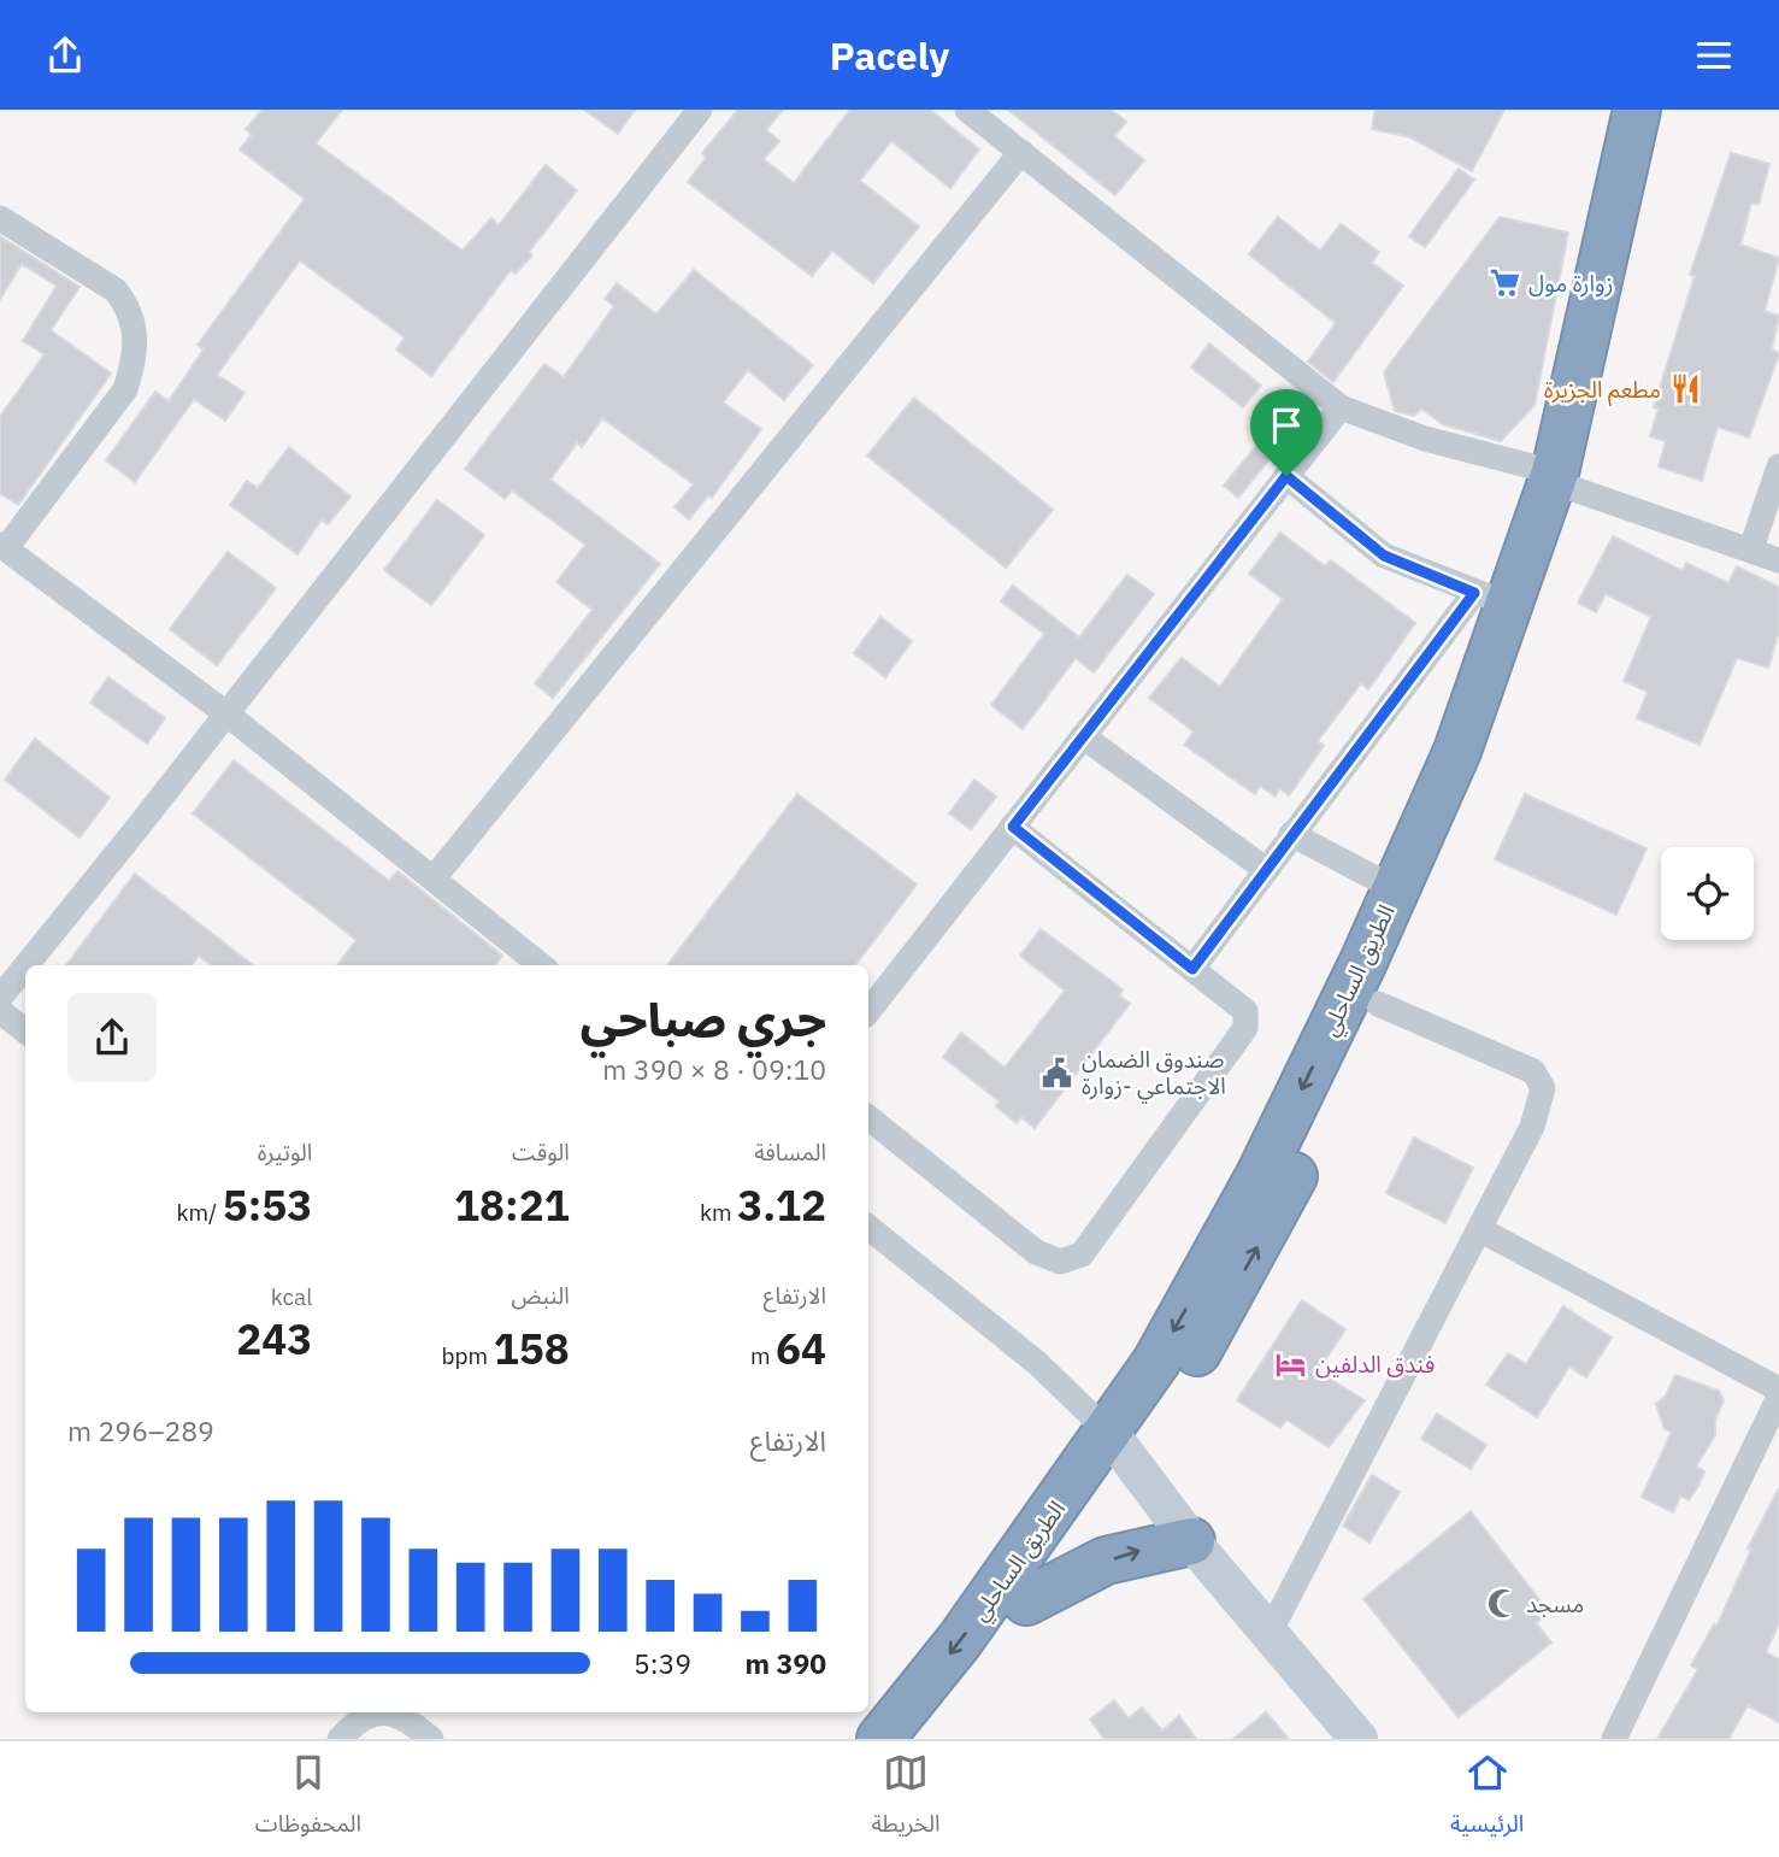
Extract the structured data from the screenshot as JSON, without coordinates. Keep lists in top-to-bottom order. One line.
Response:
{"streets":{"highway":["الطريق الساحلي"]},"places":{"supermarket":["زوارة مول"],"restaurant":["مطعم الجزيرة"],"public building":["صندوق الضمان الاجتماعي -زوارة"],"hotel":["فندق الدلفين"],"mosque":["مسجد"]},"page":{"header":"Pacely","heading":["جري صباحي","09:10 · 8 × 390 m"],"stats":[["المسافة","3.12 km"],["الوقت","18:21"],["الوتيرة","5:53 /km"],["الارتفاع","64 m"],["النبض","158 bpm"],["kcal","243"]],"chart":["الارتفاع","289–296 m"],"list":[{"name":"390 m","note":"5:39"}],"tabs":["الرئيسية","الخريطة","المحفوظات"]}}
